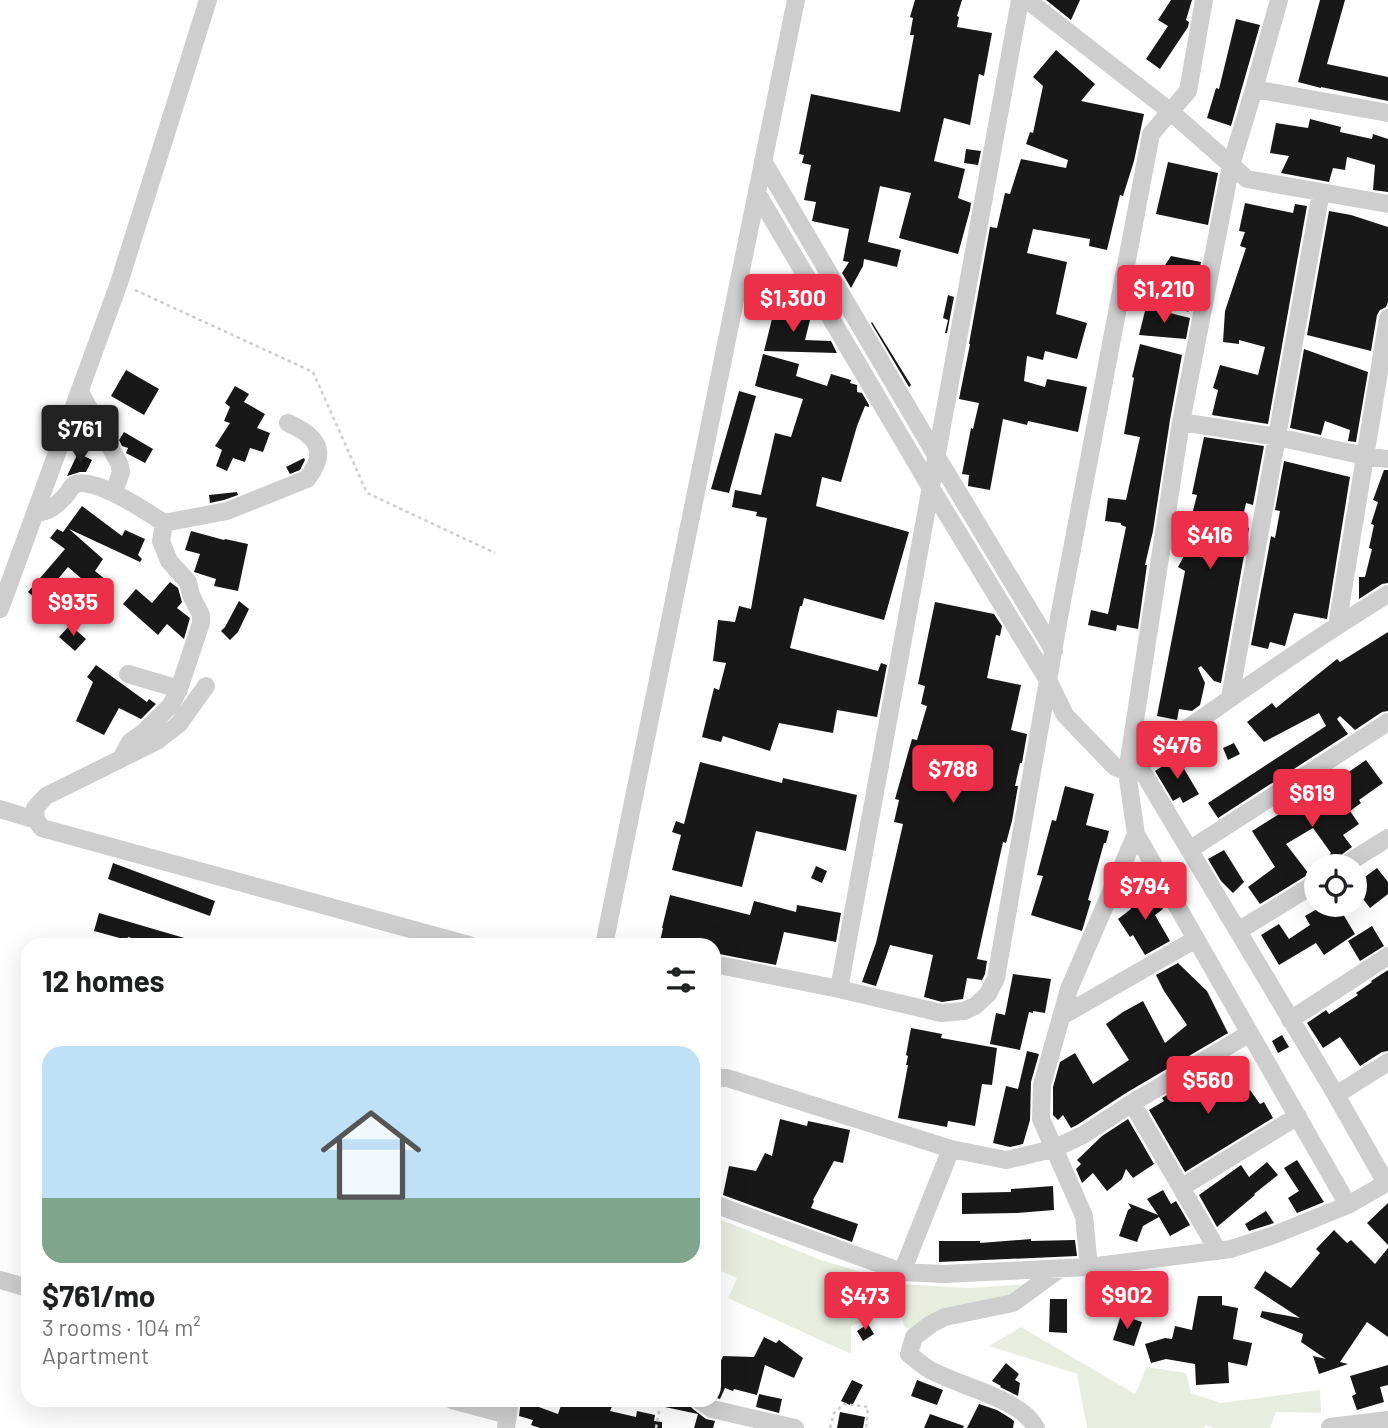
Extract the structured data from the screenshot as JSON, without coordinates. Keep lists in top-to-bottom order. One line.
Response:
{"page":{"price":["$1,210","$1,300","$761","$416","$935","$476","$788","$619","$794","$560","$902","$473"],"heading":"12 homes","list":[{"name":"$761/mo","note":"3 rooms · 104 m² · Apartment"}]}}
